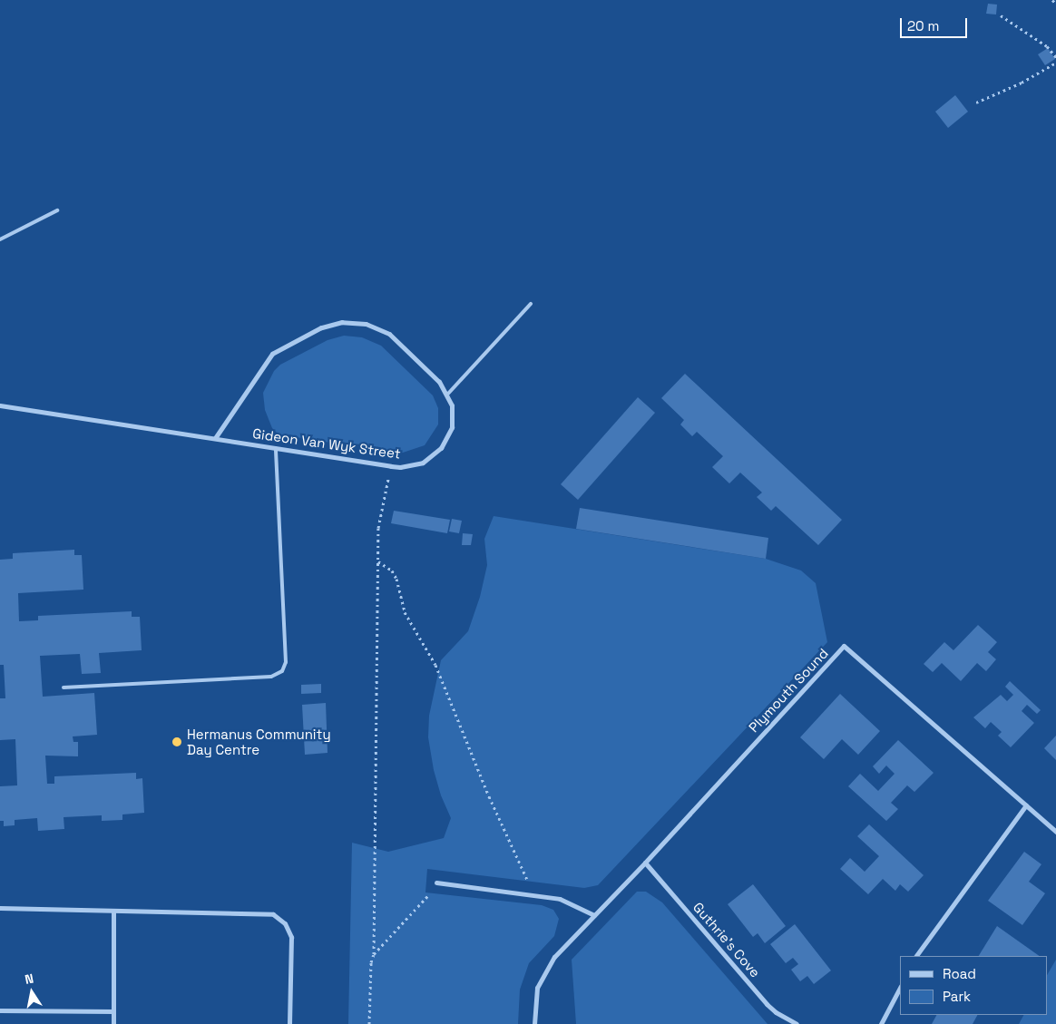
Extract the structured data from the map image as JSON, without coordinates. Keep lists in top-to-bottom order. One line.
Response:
{"streets":{"street":["Gideon Van Wyk Street","Plymouth Sound","Guthrie’s Cove"]},"crossings":[["Plymouth Sound","Guthrie’s Cove"]],"places":["Hermanus Community Day Centre"],"legend":["Road","Park"],"scale_bar":"20 m","north":"top"}
